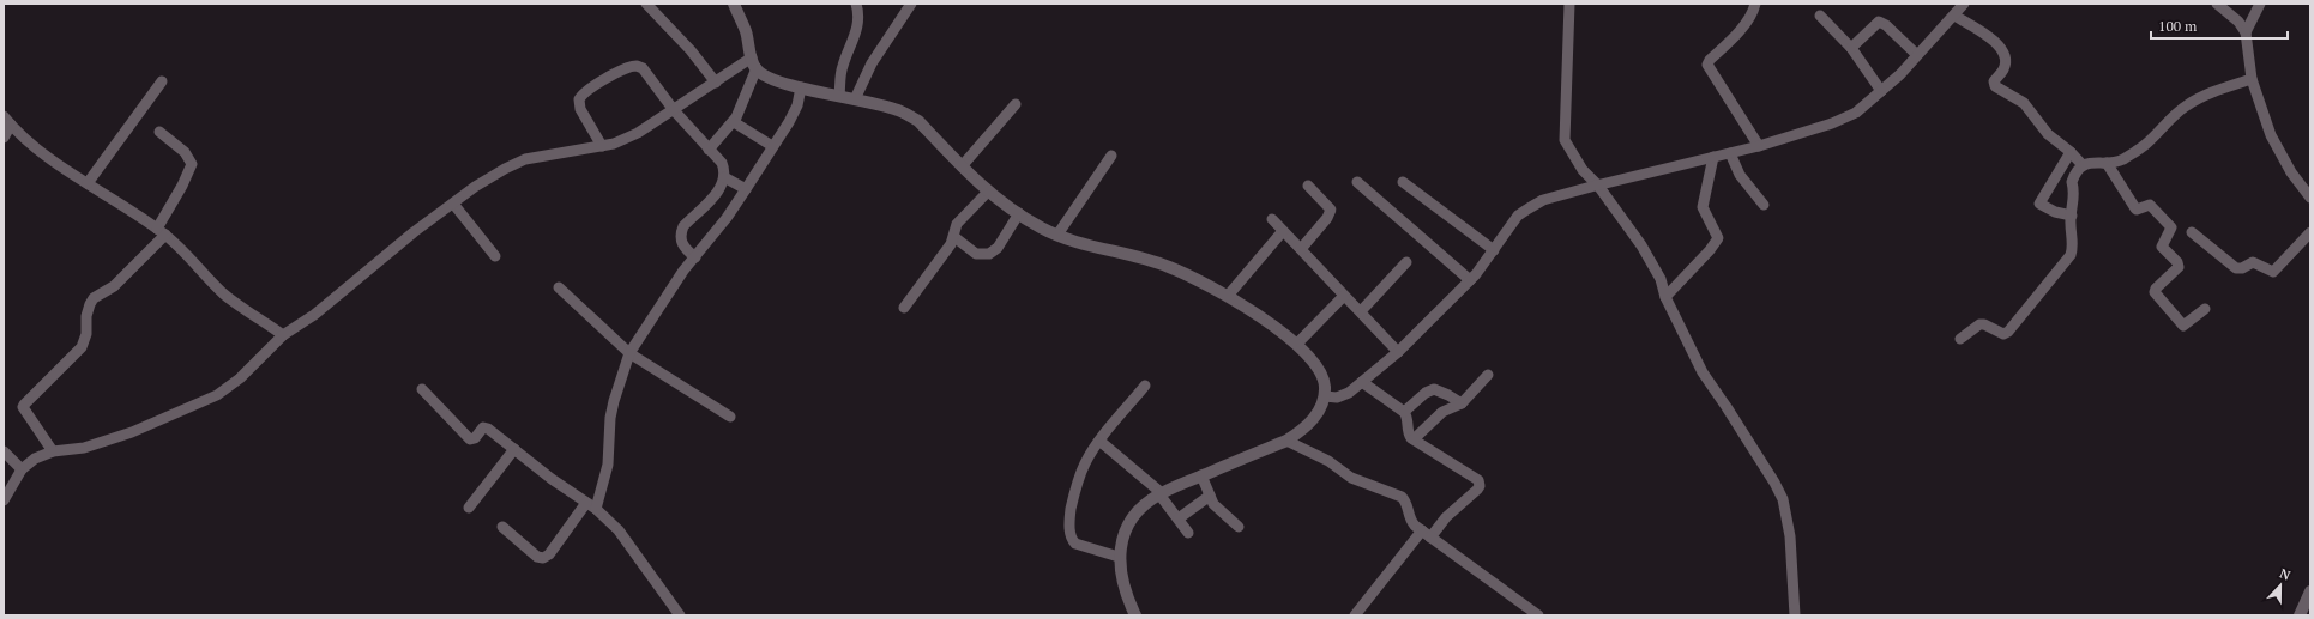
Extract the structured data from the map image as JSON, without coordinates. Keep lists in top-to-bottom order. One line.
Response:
{"scale_bar":"100 m","north":"top"}
